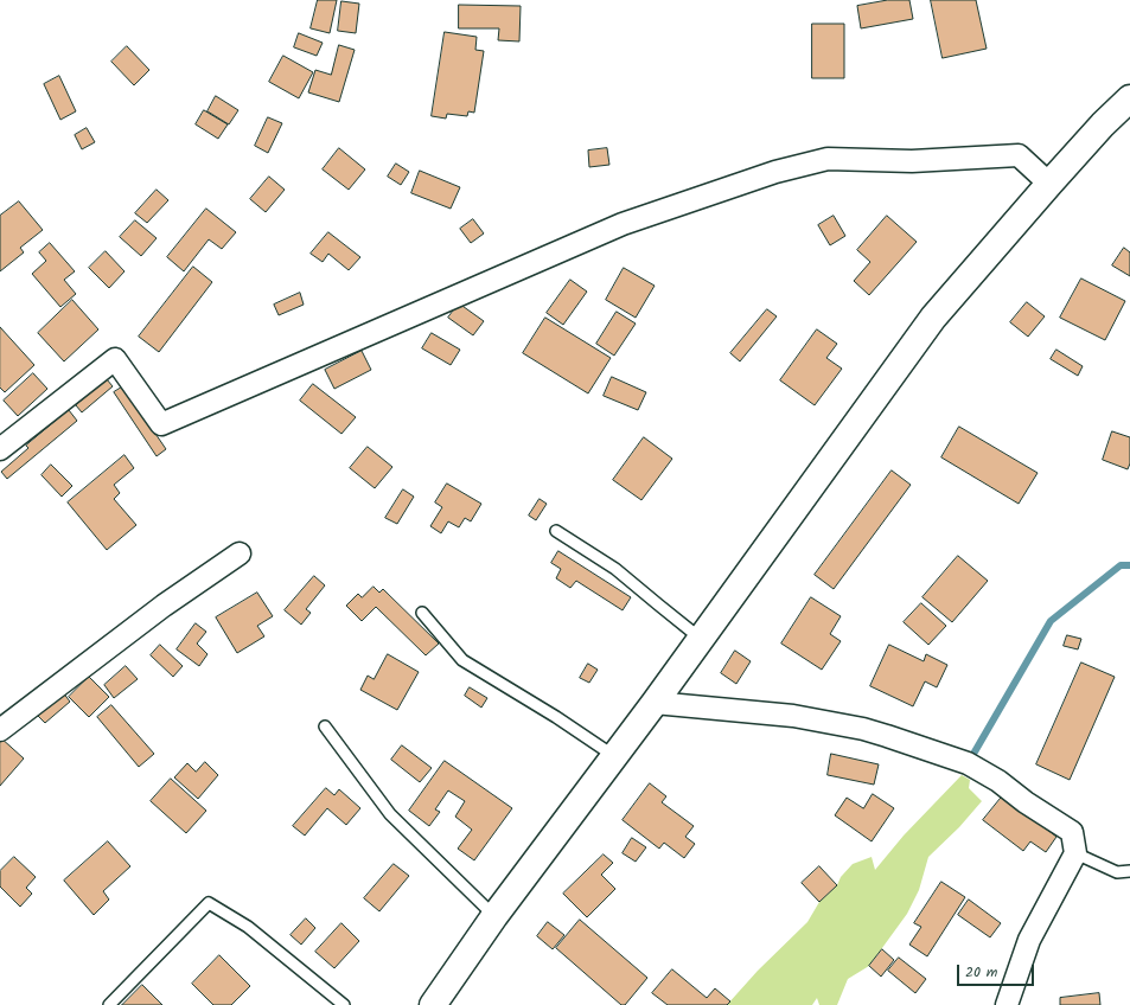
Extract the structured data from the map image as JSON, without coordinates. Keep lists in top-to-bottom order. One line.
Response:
{"scale_bar":"20 m"}
